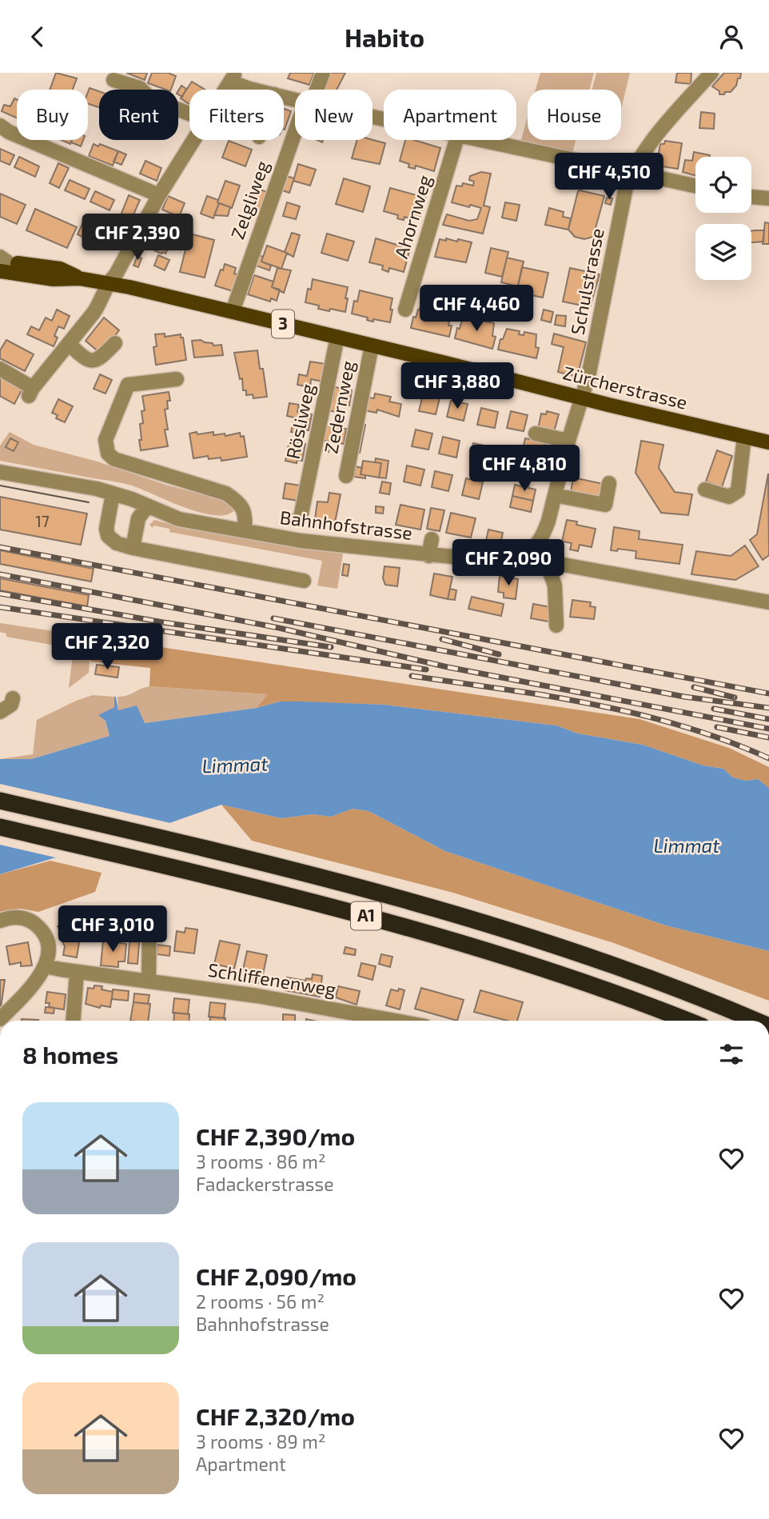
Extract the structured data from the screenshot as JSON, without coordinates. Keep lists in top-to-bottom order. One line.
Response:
{"streets":{"highway":["A1"],"main road":["3","Zürcherstrasse"],"street":["Zelgliweg","Ahornweg","Schulstrasse","Zedernweg","Rösliweg","Bahnhofstrasse","Schliffenenweg"]},"crossings":[["Zelgliweg","Zürcherstrasse"],["Schulstrasse","Zürcherstrasse"],["Zürcherstrasse","Zedernweg"],["Zürcherstrasse","Rösliweg"]],"water":["Limmat"],"house_numbers":["17"],"page":{"header":"Habito","chip":["Buy","Rent","Filters","New","Apartment","House"],"price":["CHF 4,510","CHF 2,390","CHF 4,460","CHF 3,880","CHF 4,810","CHF 2,090","CHF 2,320","CHF 3,010"],"heading":"8 homes","list":[{"name":"CHF 2,390/mo","note":"3 rooms · 86 m² · Fadackerstrasse"},{"name":"CHF 2,090/mo","note":"2 rooms · 56 m² · Bahnhofstrasse"},{"name":"CHF 2,320/mo","note":"3 rooms · 89 m² · Apartment"}]}}
